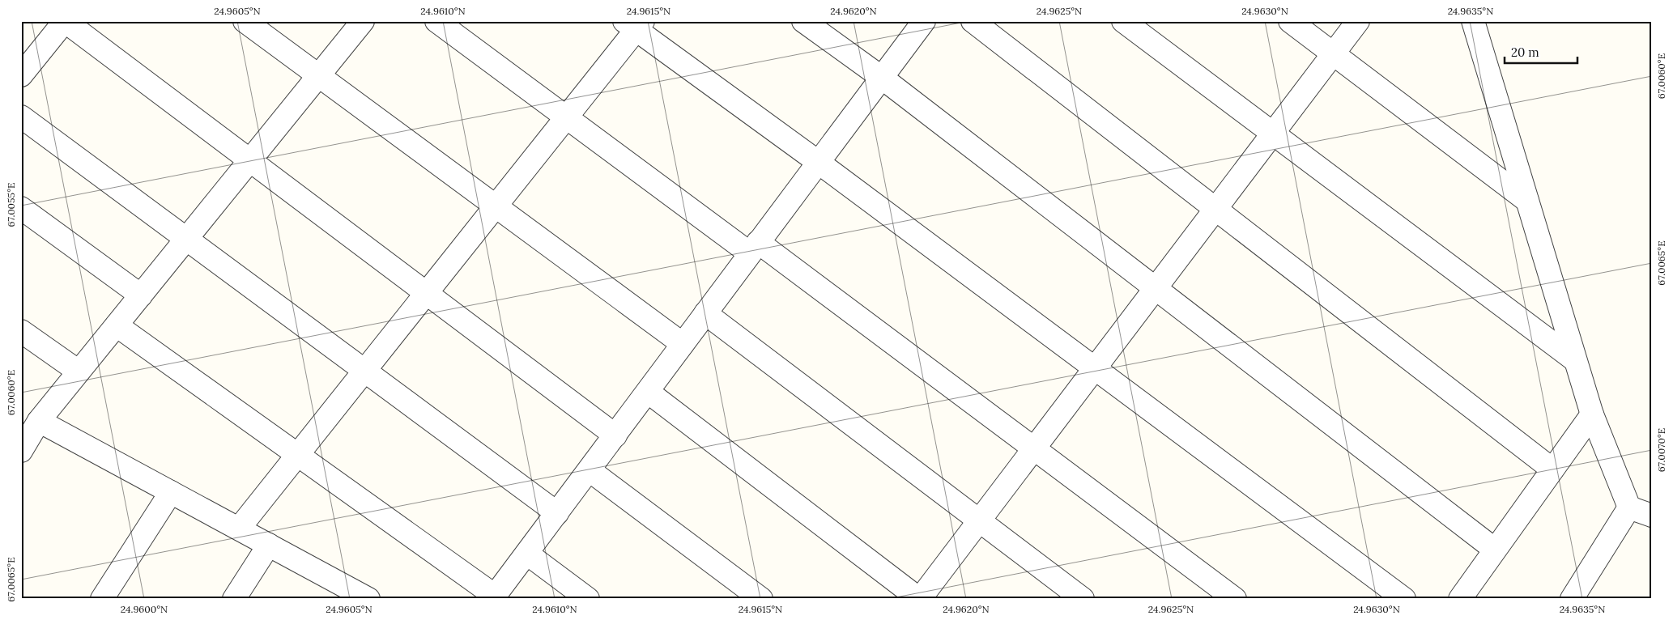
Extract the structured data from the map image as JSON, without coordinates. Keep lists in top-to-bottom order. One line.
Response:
{"scale_bar":"20 m","coordinates":["24.9605°N","24.9610°N","24.9615°N","24.9620°N","24.9625°N","24.9630°N","24.9635°N","67.0060°E","67.0055°E","67.0065°E","67.0070°E","24.9600°N"]}
